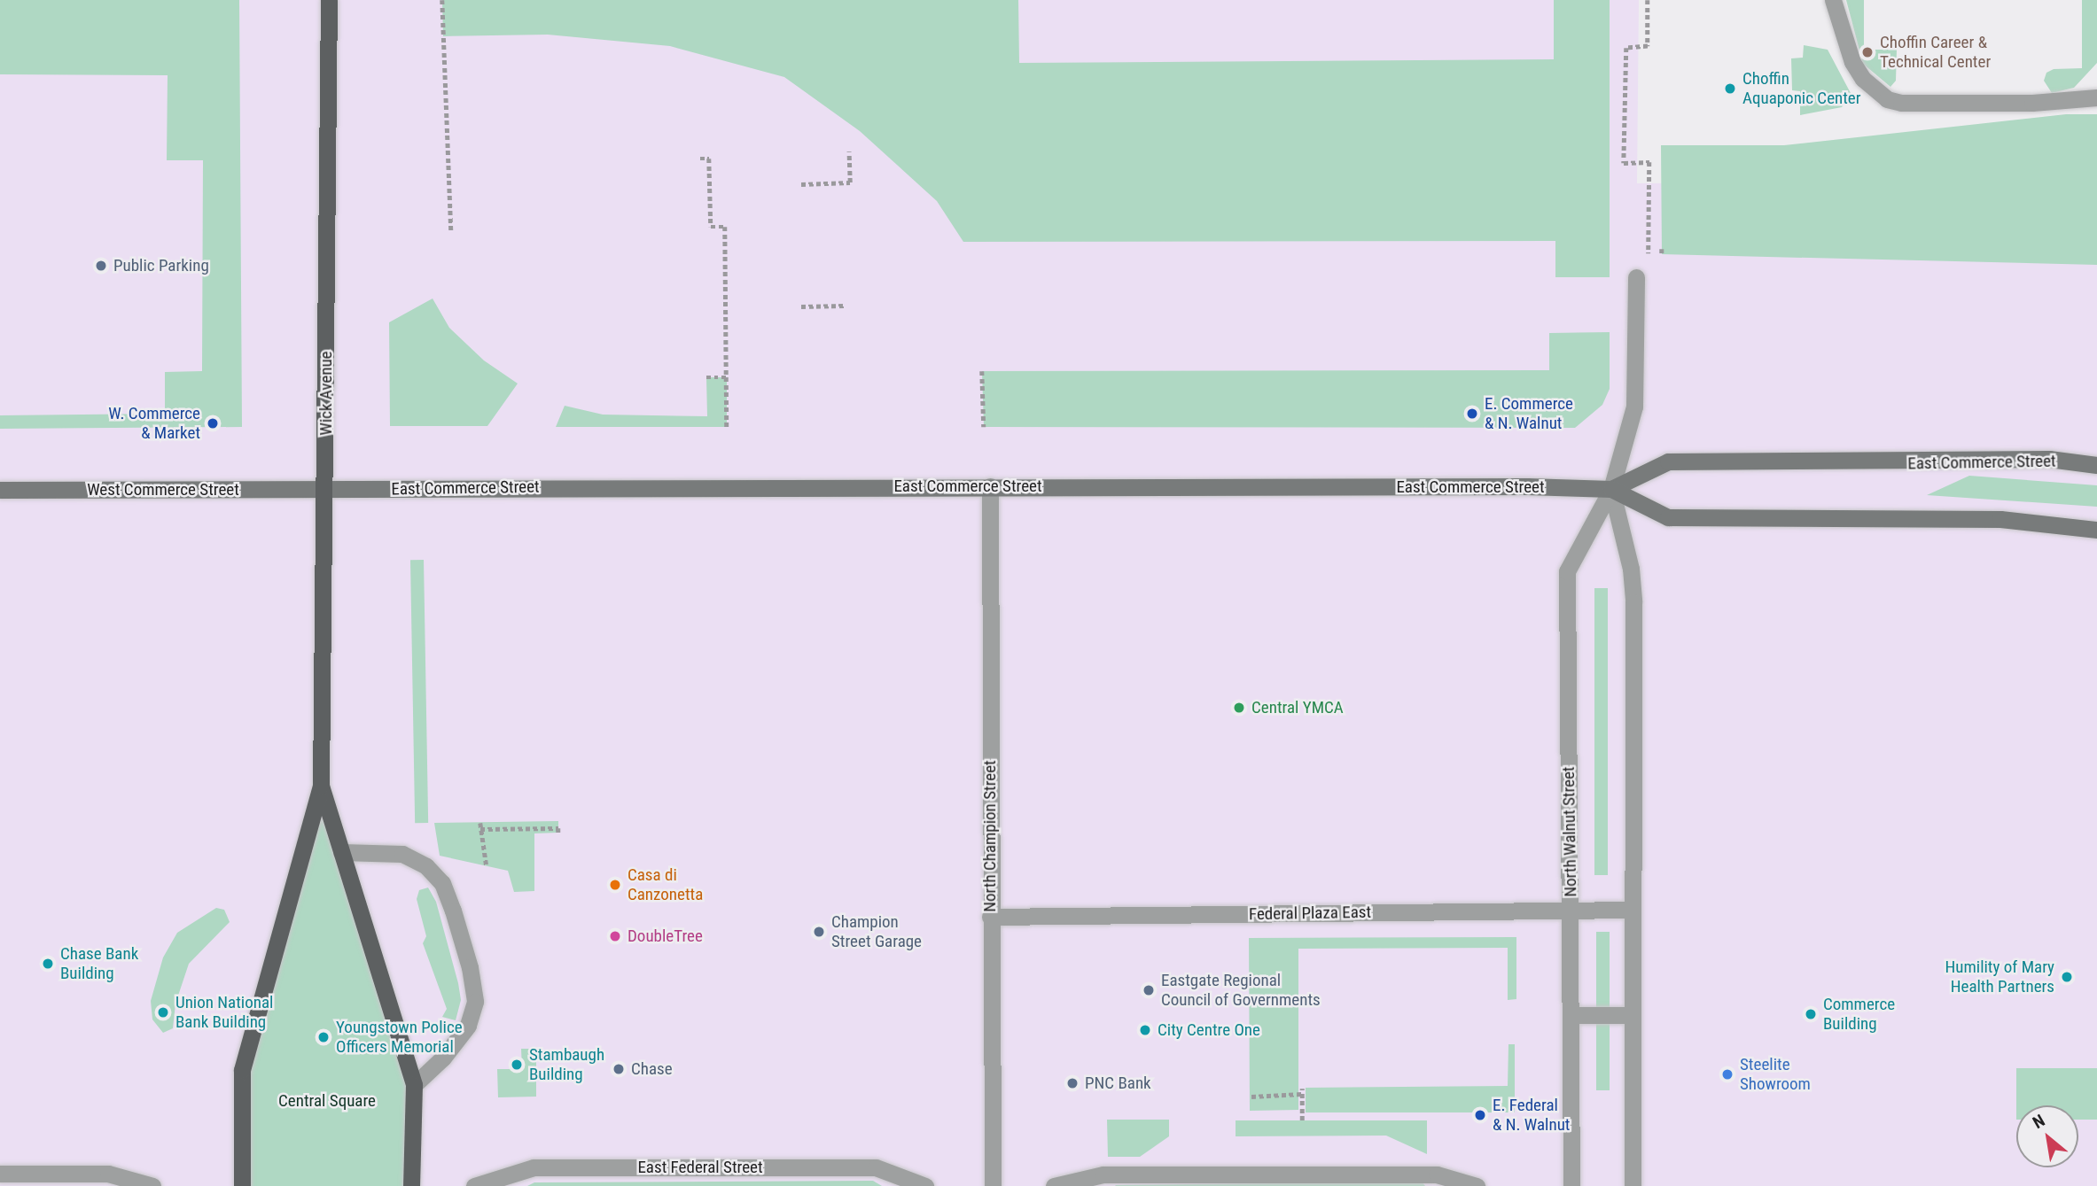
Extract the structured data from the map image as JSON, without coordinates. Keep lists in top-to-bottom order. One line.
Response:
{"streets":{"main road":["Wick Avenue","East Commerce Street","West Commerce Street"],"street":["North Walnut Street","North Champion Street","Federal Plaza East","East Federal Street"]},"crossings":[["Wick Avenue","East Commerce Street"],["Wick Avenue","West Commerce Street"],["East Commerce Street","West Commerce Street"],["East Commerce Street","North Walnut Street"],["East Commerce Street","North Champion Street"],["North Walnut Street","Federal Plaza East"],["North Champion Street","Federal Plaza East"]],"parks":["Central Square"],"places":["Choffin Career & Technical Center","Choffin Aquaponic Center","Public Parking","E. Commerce & N. Walnut","W. Commerce & Market","Central YMCA","Casa di Canzonetta","Champion Street Garage","DoubleTree","Chase Bank Building","Humility of Mary Health Partners","Eastgate Regional Council of Governments","Union National Bank Building","Commerce Building","City Centre One","Youngstown Police Officers Memorial","Stambaugh Building","Chase","Steelite Showroom","PNC Bank","E. Federal & N. Walnut"],"north":"top left"}
